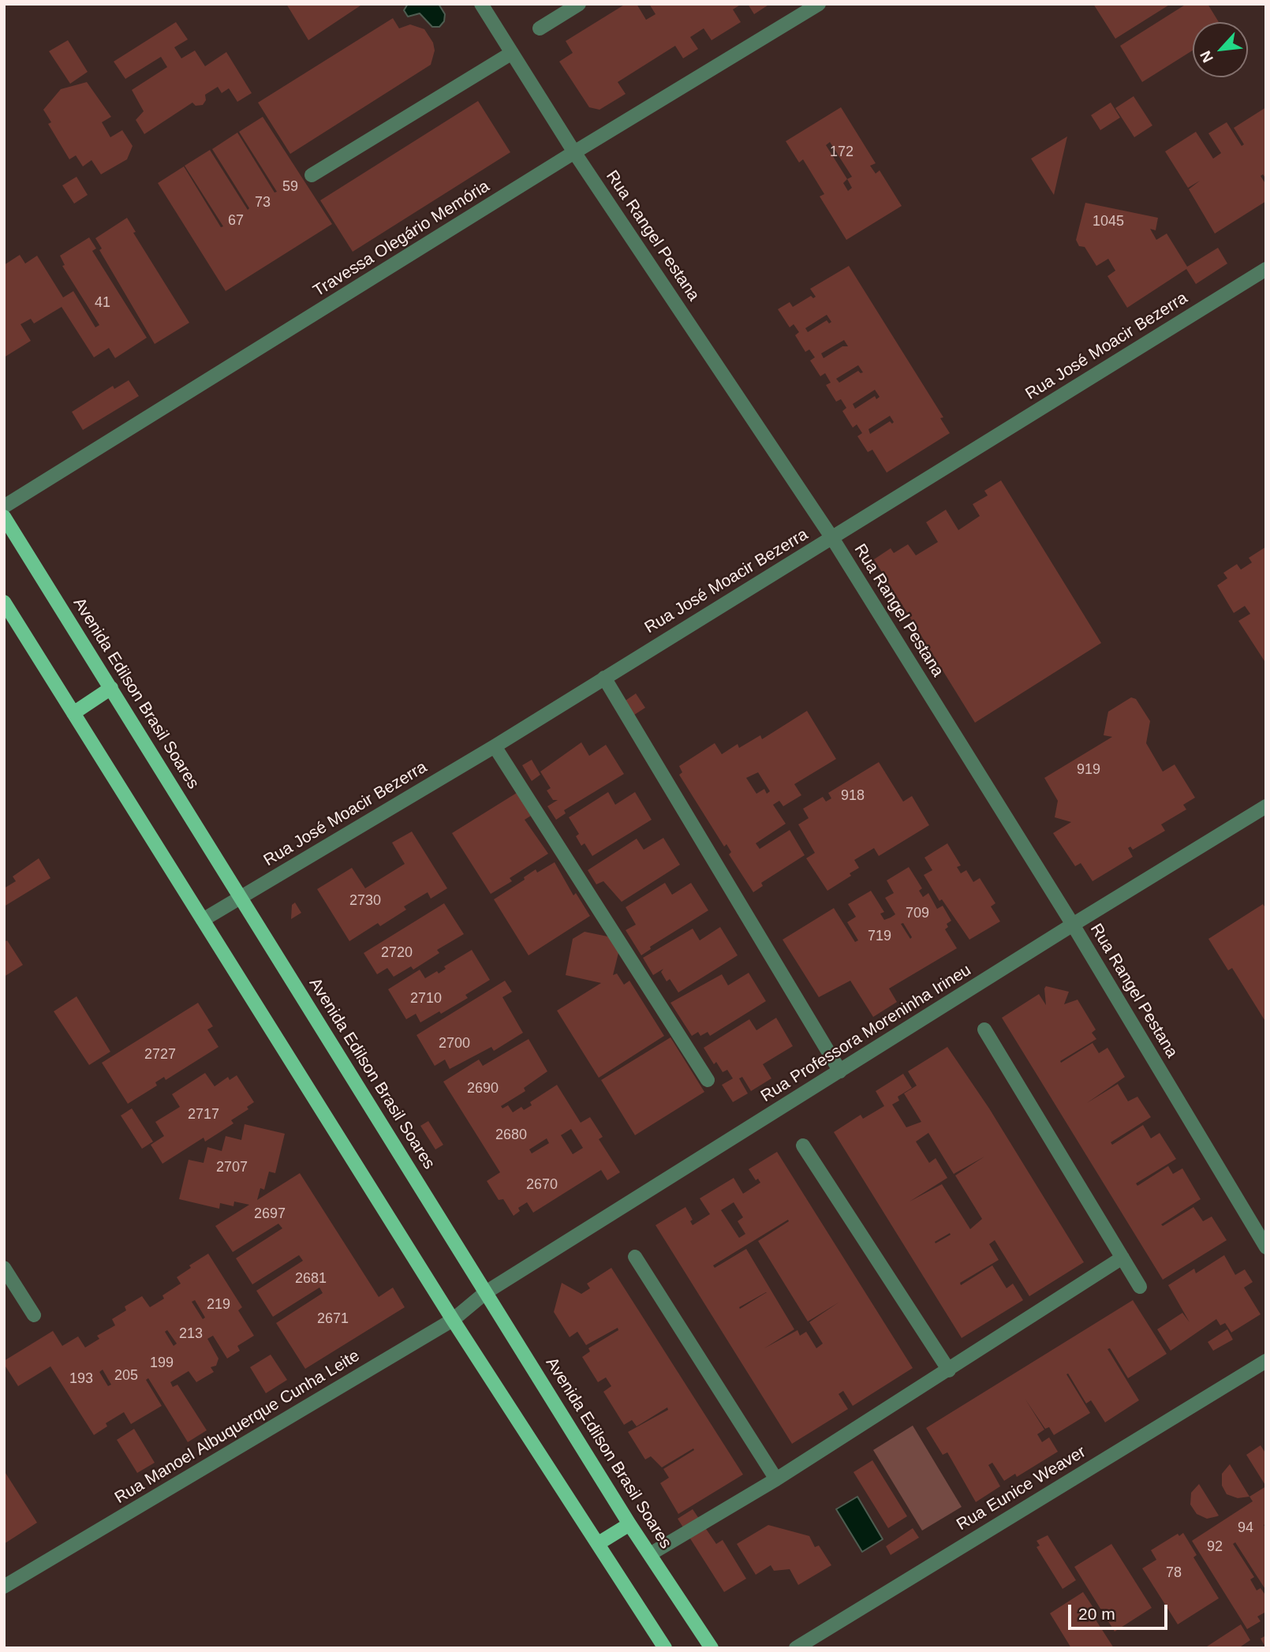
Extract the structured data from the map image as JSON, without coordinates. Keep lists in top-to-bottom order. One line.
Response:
{"streets":{"main road":["Avenida Edilson Brasil Soares"],"street":["Rua Rangel Pestana","Travessa Olegário Memória","Rua José Moacir Bezerra","Rua Professora Moreninha Irineu","Rua Manoel Albuquerque Cunha Leite","Rua Eunice Weaver"]},"crossings":[["Rua Rangel Pestana","Travessa Olegário Memória"],["Rua Rangel Pestana","Rua José Moacir Bezerra"],["Rua Rangel Pestana","Rua Professora Moreninha Irineu"],["Rua José Moacir Bezerra","Avenida Edilson Brasil Soares"],["Avenida Edilson Brasil Soares","Rua Professora Moreninha Irineu"],["Avenida Edilson Brasil Soares","Rua Manoel Albuquerque Cunha Leite"],["Rua Professora Moreninha Irineu","Rua Manoel Albuquerque Cunha Leite"]],"house_numbers":["172","59","73","67","1045","41","919","918","2730","709","719","2720","2710","2700","2727","2690","2717","2680","2707","2670","2697","2681","219","2671","213","199","205","193","94","92","78"],"scale_bar":"20 m","north":"bottom left"}
